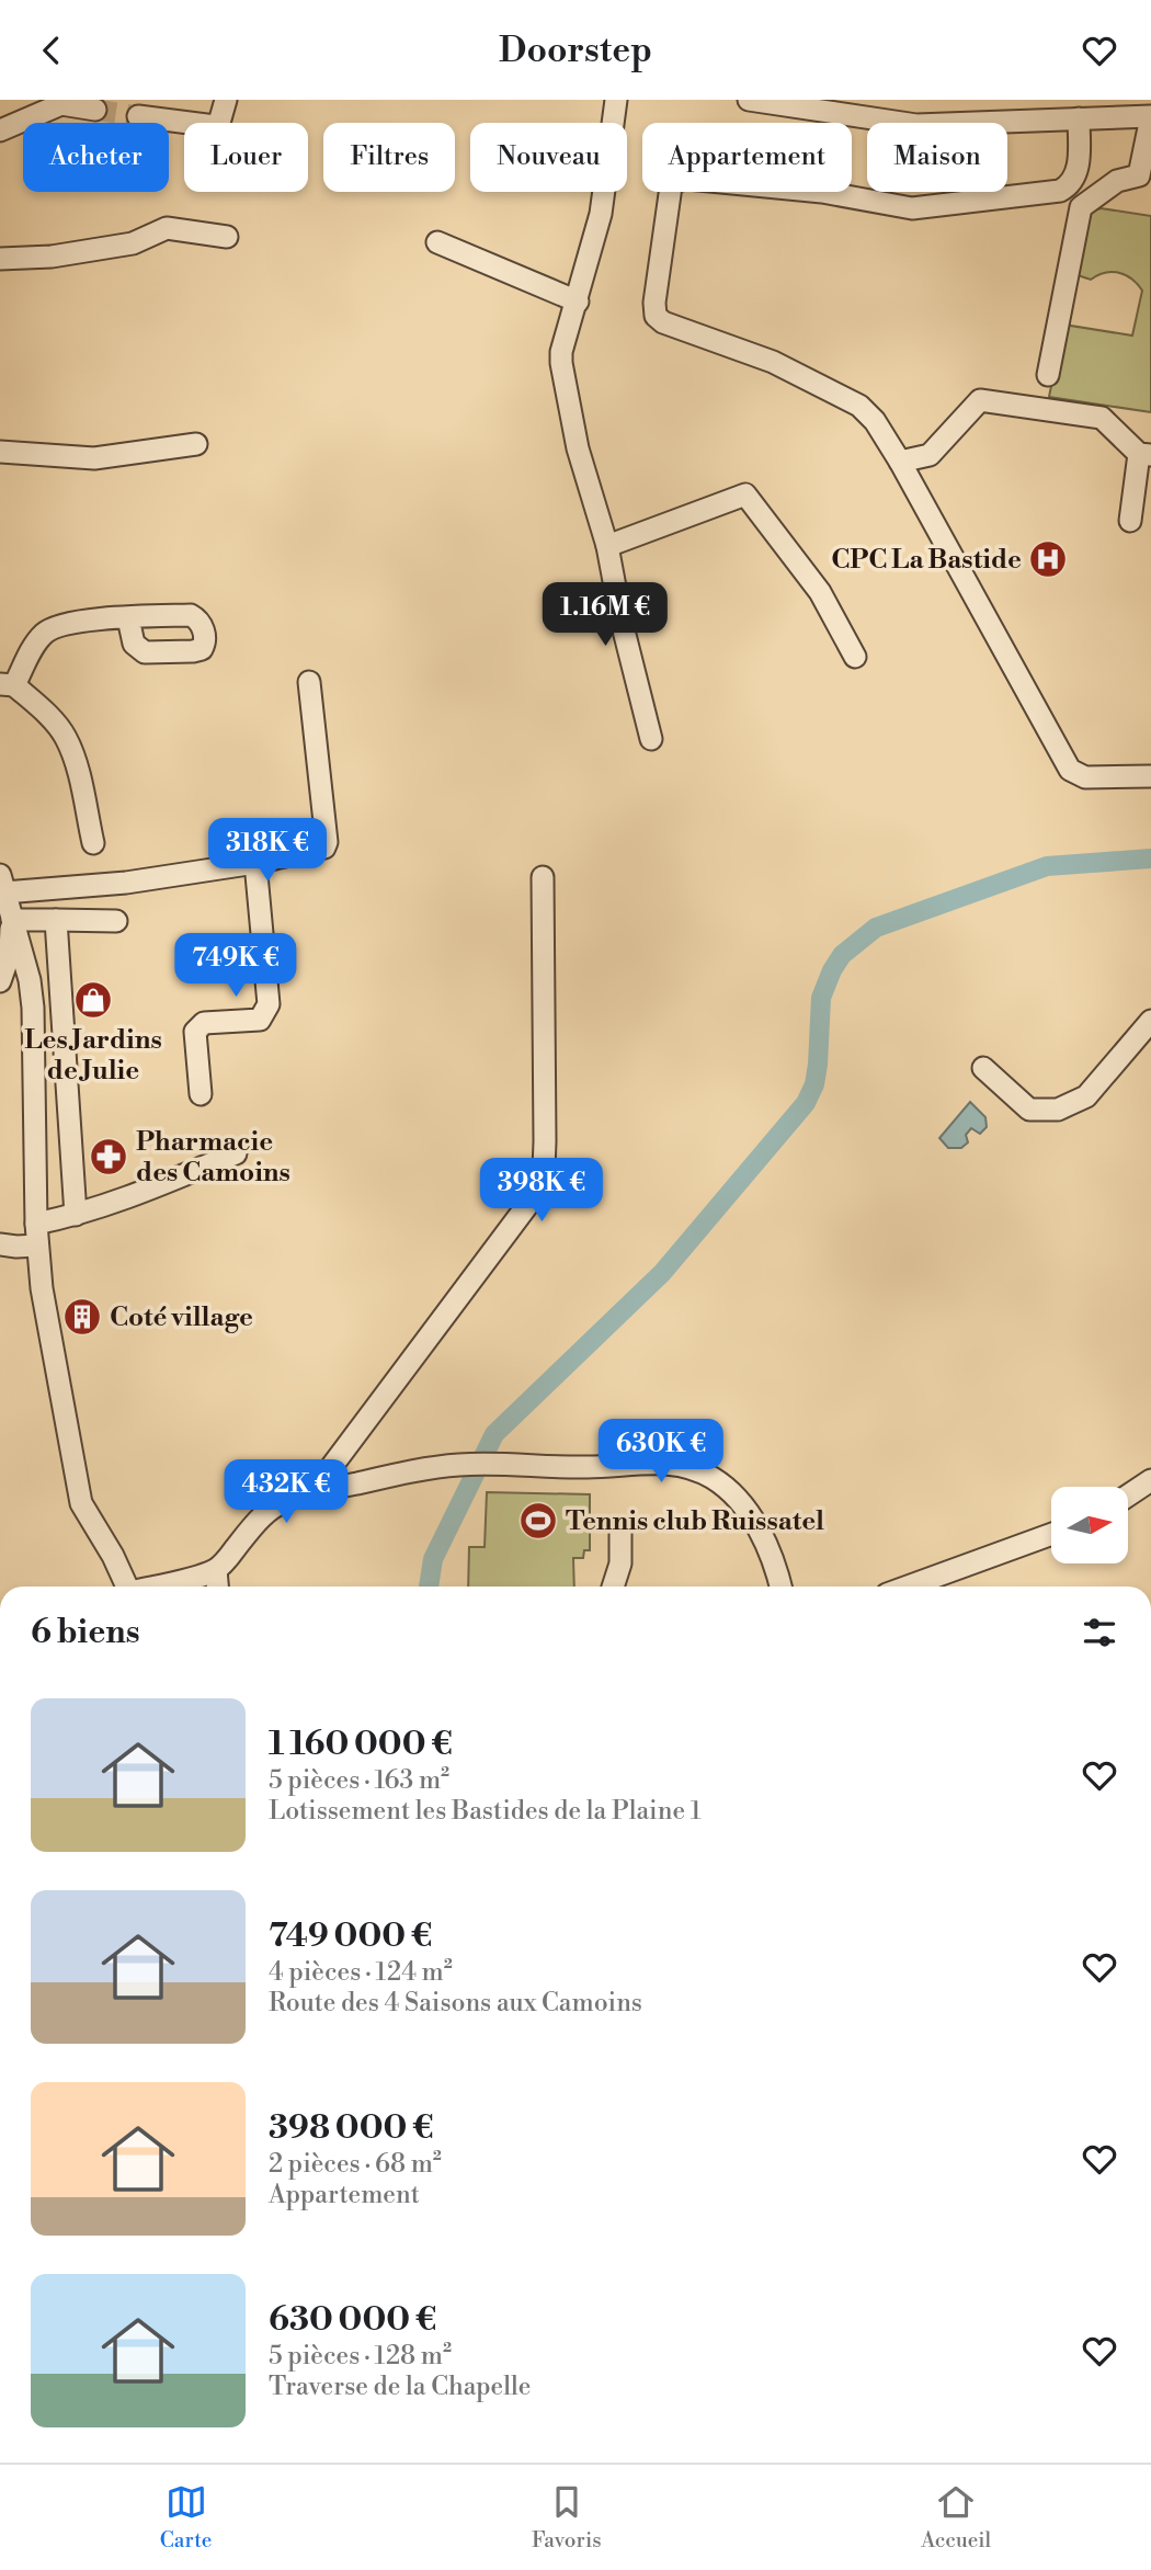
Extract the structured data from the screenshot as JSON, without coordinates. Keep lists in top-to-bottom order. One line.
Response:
{"places":{"hospital":["CPC La Bastide"],"shop":["Les Jardins de Julie"],"pharmacy":["Pharmacie des Camoins"],"building":["Coté village"],"sports":["Tennis club Ruissatel"]},"north":"right","page":{"header":"Doorstep","chip":["Acheter","Louer","Filtres","Nouveau","Appartement","Maison"],"price":["1.16M €","318K €","749K €","398K €","630K €","432K €"],"heading":"6 biens","list":[{"name":"1 160 000 €","note":"5 pièces · 163 m² · Lotissement les Bastides de la Plaine 1"},{"name":"749 000 €","note":"4 pièces · 124 m² · Route des 4 Saisons aux Camoins"},{"name":"398 000 €","note":"2 pièces · 68 m² · Appartement"},{"name":"630 000 €","note":"5 pièces · 128 m² · Traverse de la Chapelle"}],"tabs":["Carte","Favoris","Accueil"]}}
